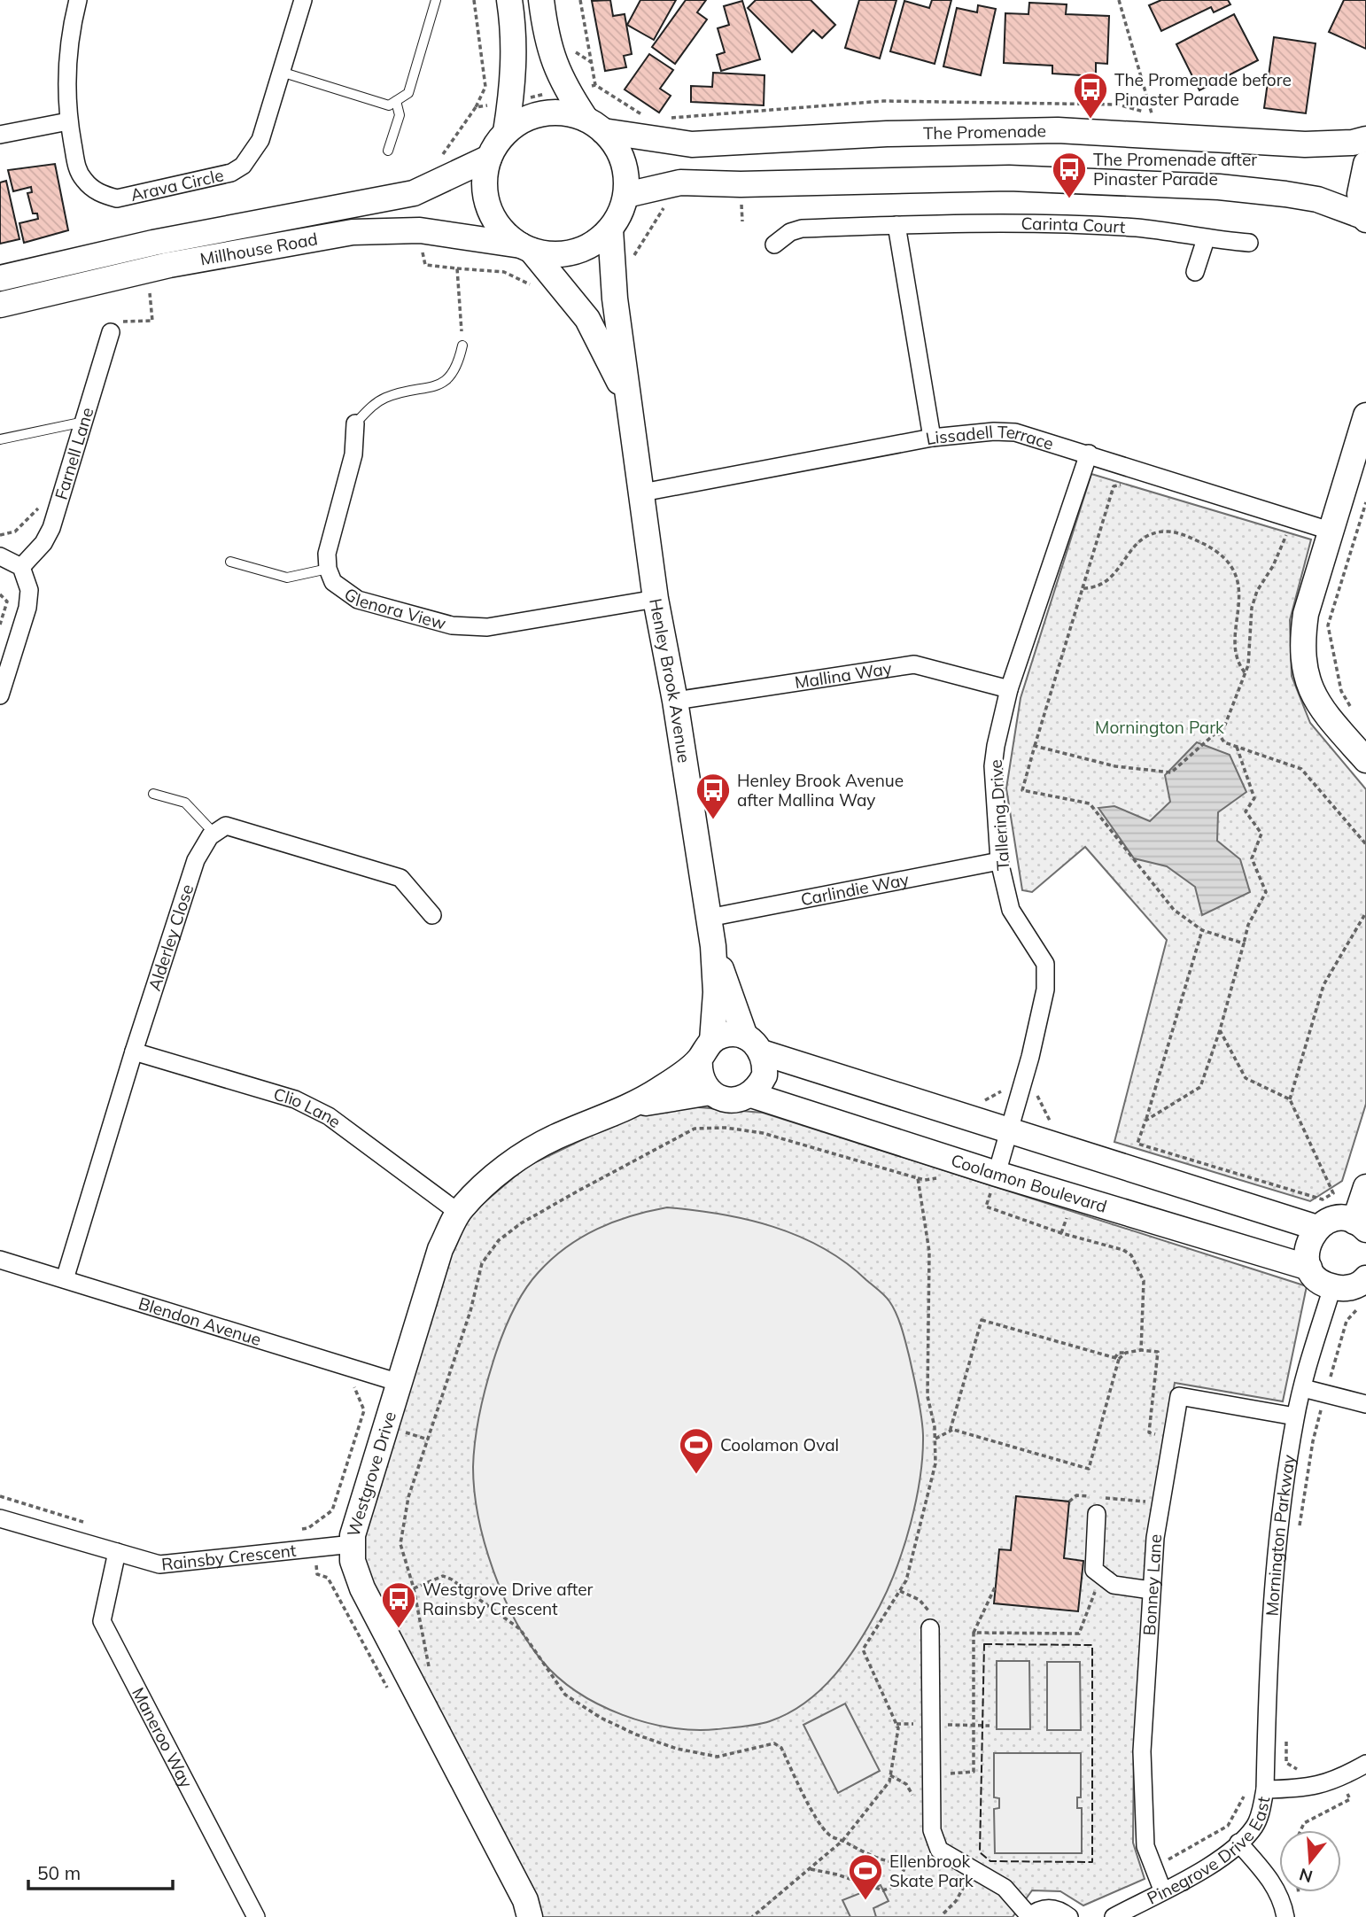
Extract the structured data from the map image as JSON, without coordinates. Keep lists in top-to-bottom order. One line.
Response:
{"streets":{"street":["The Promenade","Arava Circle","Carinta Court","Millhouse Road","Lissadell Terrace","Farnell Lane","Glenora View","Mallina Way","Henley Brook Avenue","Tallering Drive","Carlindie Way","Alderley Close","Clio Lane","Coolamon Boulevard","Blendon Avenue","Westgrove Drive","Mornington Parkway","Rainsby Crescent","Bonney Lane","Maneroo Way","Pinegrove Drive East"]},"crossings":[["The Promenade","Millhouse Road"],["The Promenade","Henley Brook Avenue"],["Millhouse Road","Henley Brook Avenue"],["Lissadell Terrace","Henley Brook Avenue"],["Lissadell Terrace","Tallering Drive"],["Glenora View","Henley Brook Avenue"],["Mallina Way","Henley Brook Avenue"],["Mallina Way","Tallering Drive"],["Henley Brook Avenue","Carlindie Way"],["Henley Brook Avenue","Coolamon Boulevard"],["Henley Brook Avenue","Westgrove Drive"],["Tallering Drive","Carlindie Way"],["Tallering Drive","Coolamon Boulevard"],["Alderley Close","Clio Lane"],["Alderley Close","Blendon Avenue"],["Clio Lane","Westgrove Drive"],["Coolamon Boulevard","Westgrove Drive"],["Blendon Avenue","Westgrove Drive"],["Westgrove Drive","Rainsby Crescent"],["Mornington Parkway","Bonney Lane"],["Mornington Parkway","Pinegrove Drive East"],["Rainsby Crescent","Maneroo Way"],["Bonney Lane","Pinegrove Drive East"]],"parks":["Mornington Park"],"places":{"bus stop":["The Promenade before Pinaster Parade","The Promenade after Pinaster Parade","Henley Brook Avenue after Mallina Way","Westgrove Drive after Rainsby Crescent"],"sports":["Coolamon Oval","Ellenbrook Skate Park"]},"scale_bar":"50 m","north":"bottom"}
